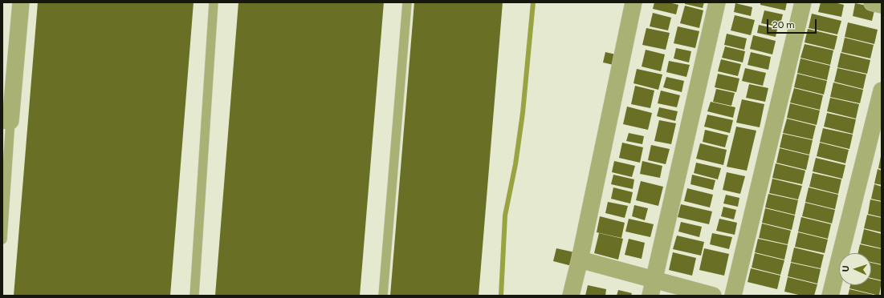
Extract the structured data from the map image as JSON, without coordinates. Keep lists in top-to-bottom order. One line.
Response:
{"scale_bar":"20 m","north":"left"}
